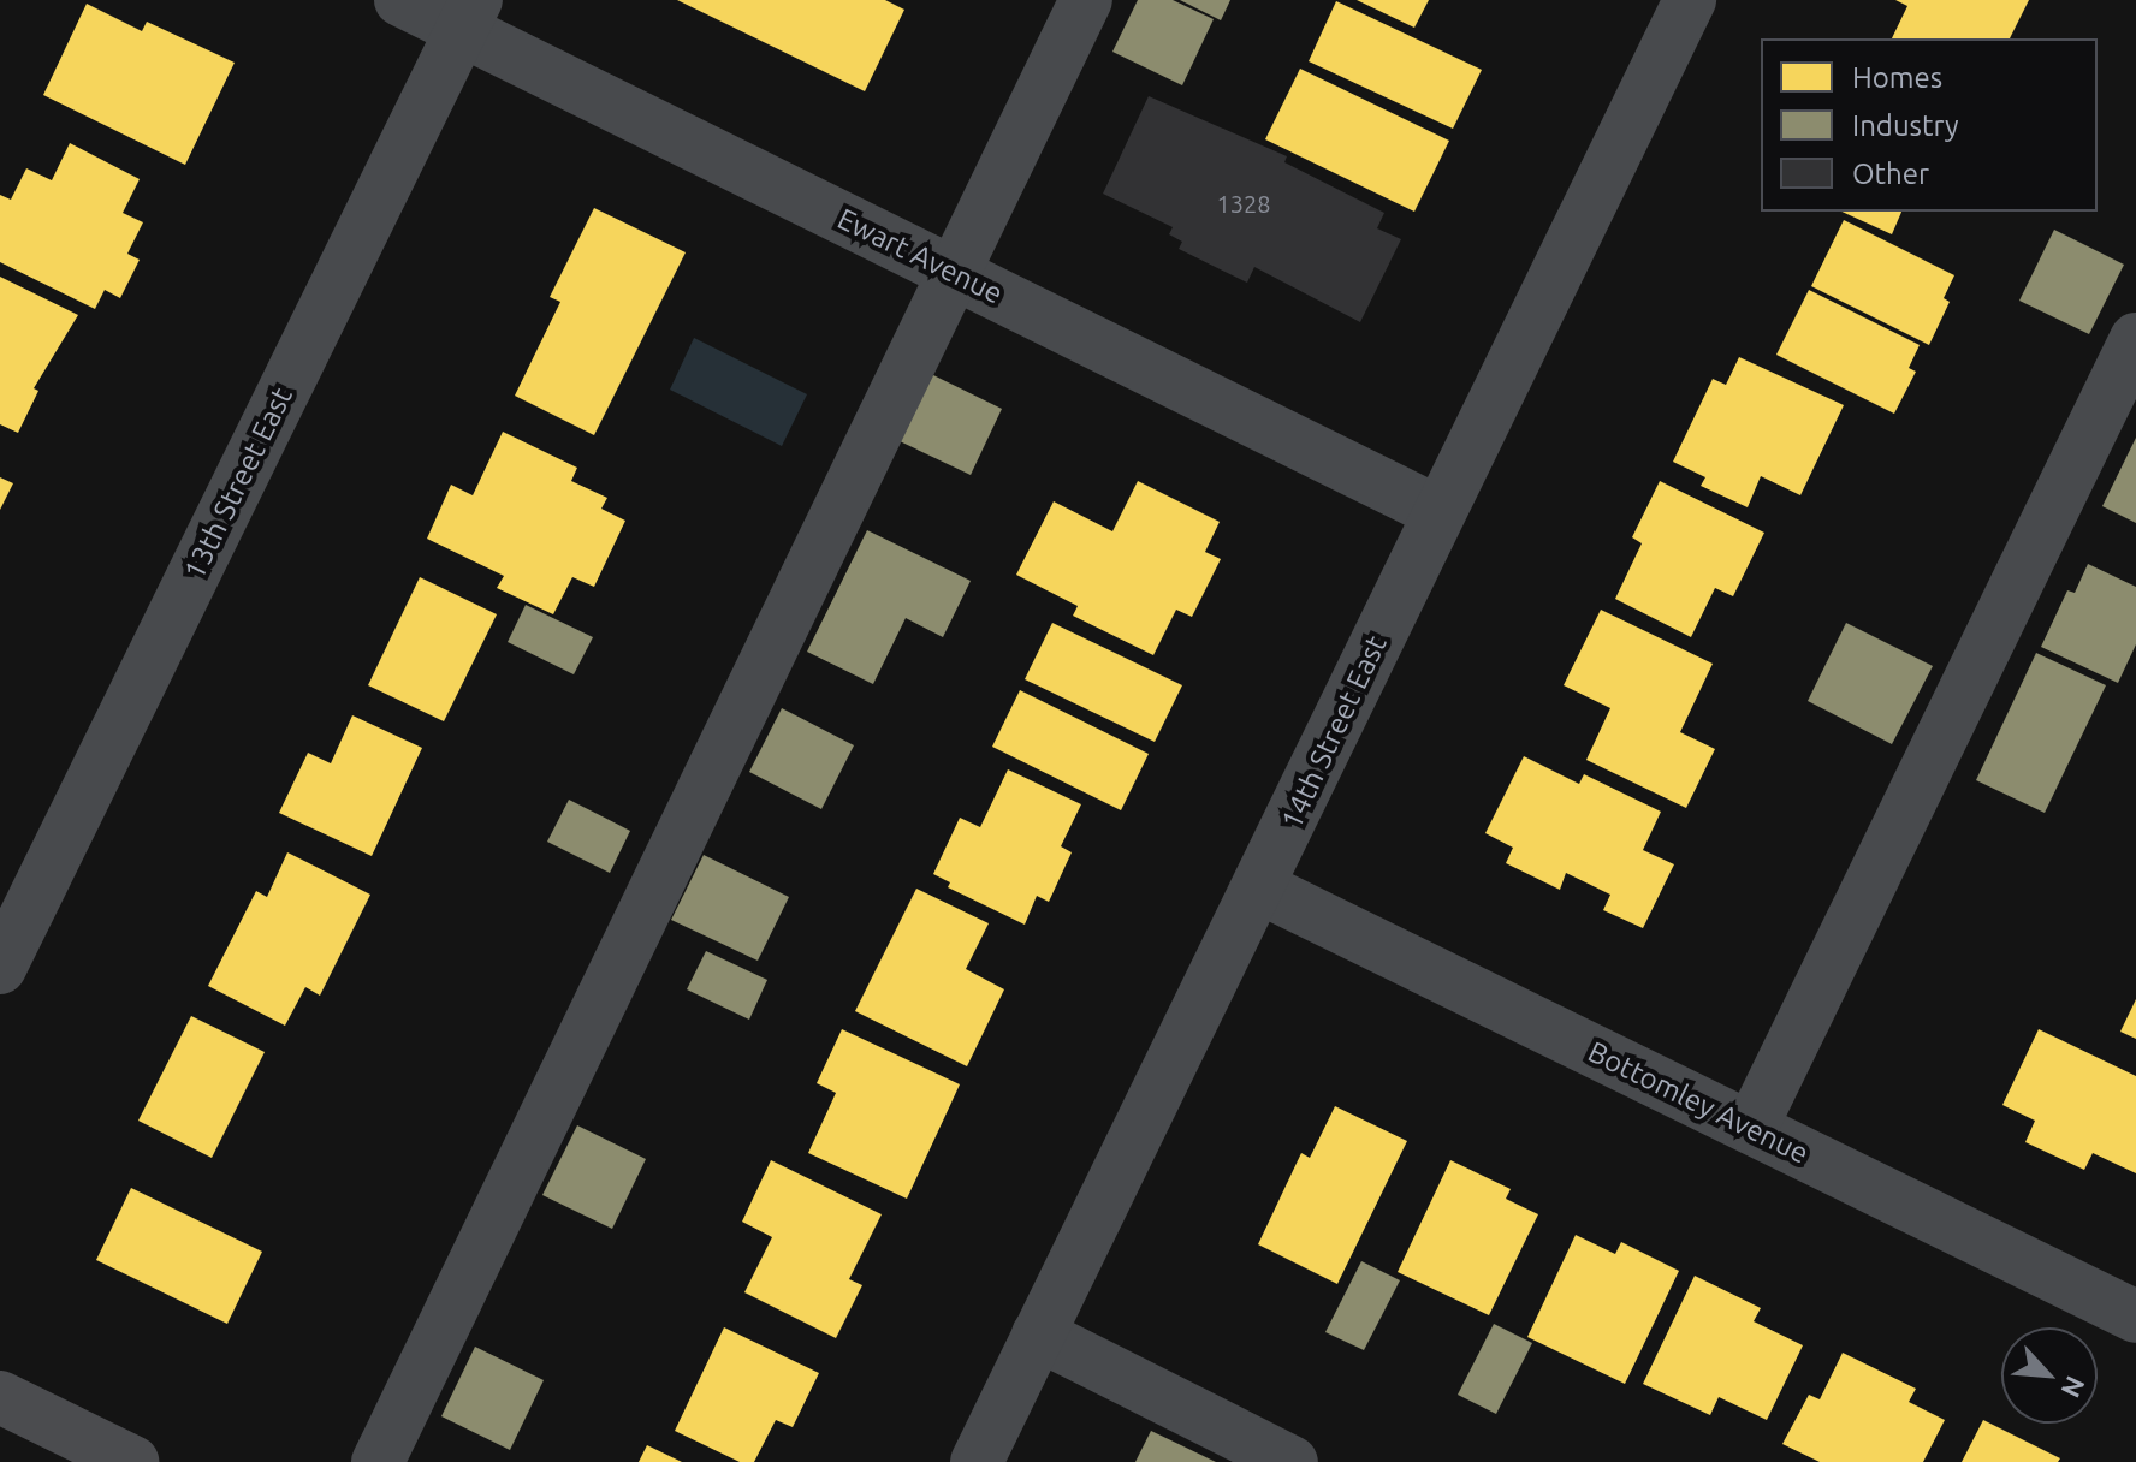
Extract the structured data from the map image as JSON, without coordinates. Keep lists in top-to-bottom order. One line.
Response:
{"streets":{"street":["Ewart Avenue","13th Street East","14th Street East","Bottomley Avenue"]},"crossings":[["Ewart Avenue","13th Street East"],["Ewart Avenue","14th Street East"],["14th Street East","Bottomley Avenue"]],"house_numbers":["1328"],"legend":["Homes","Industry","Other"],"north":"bottom right"}
